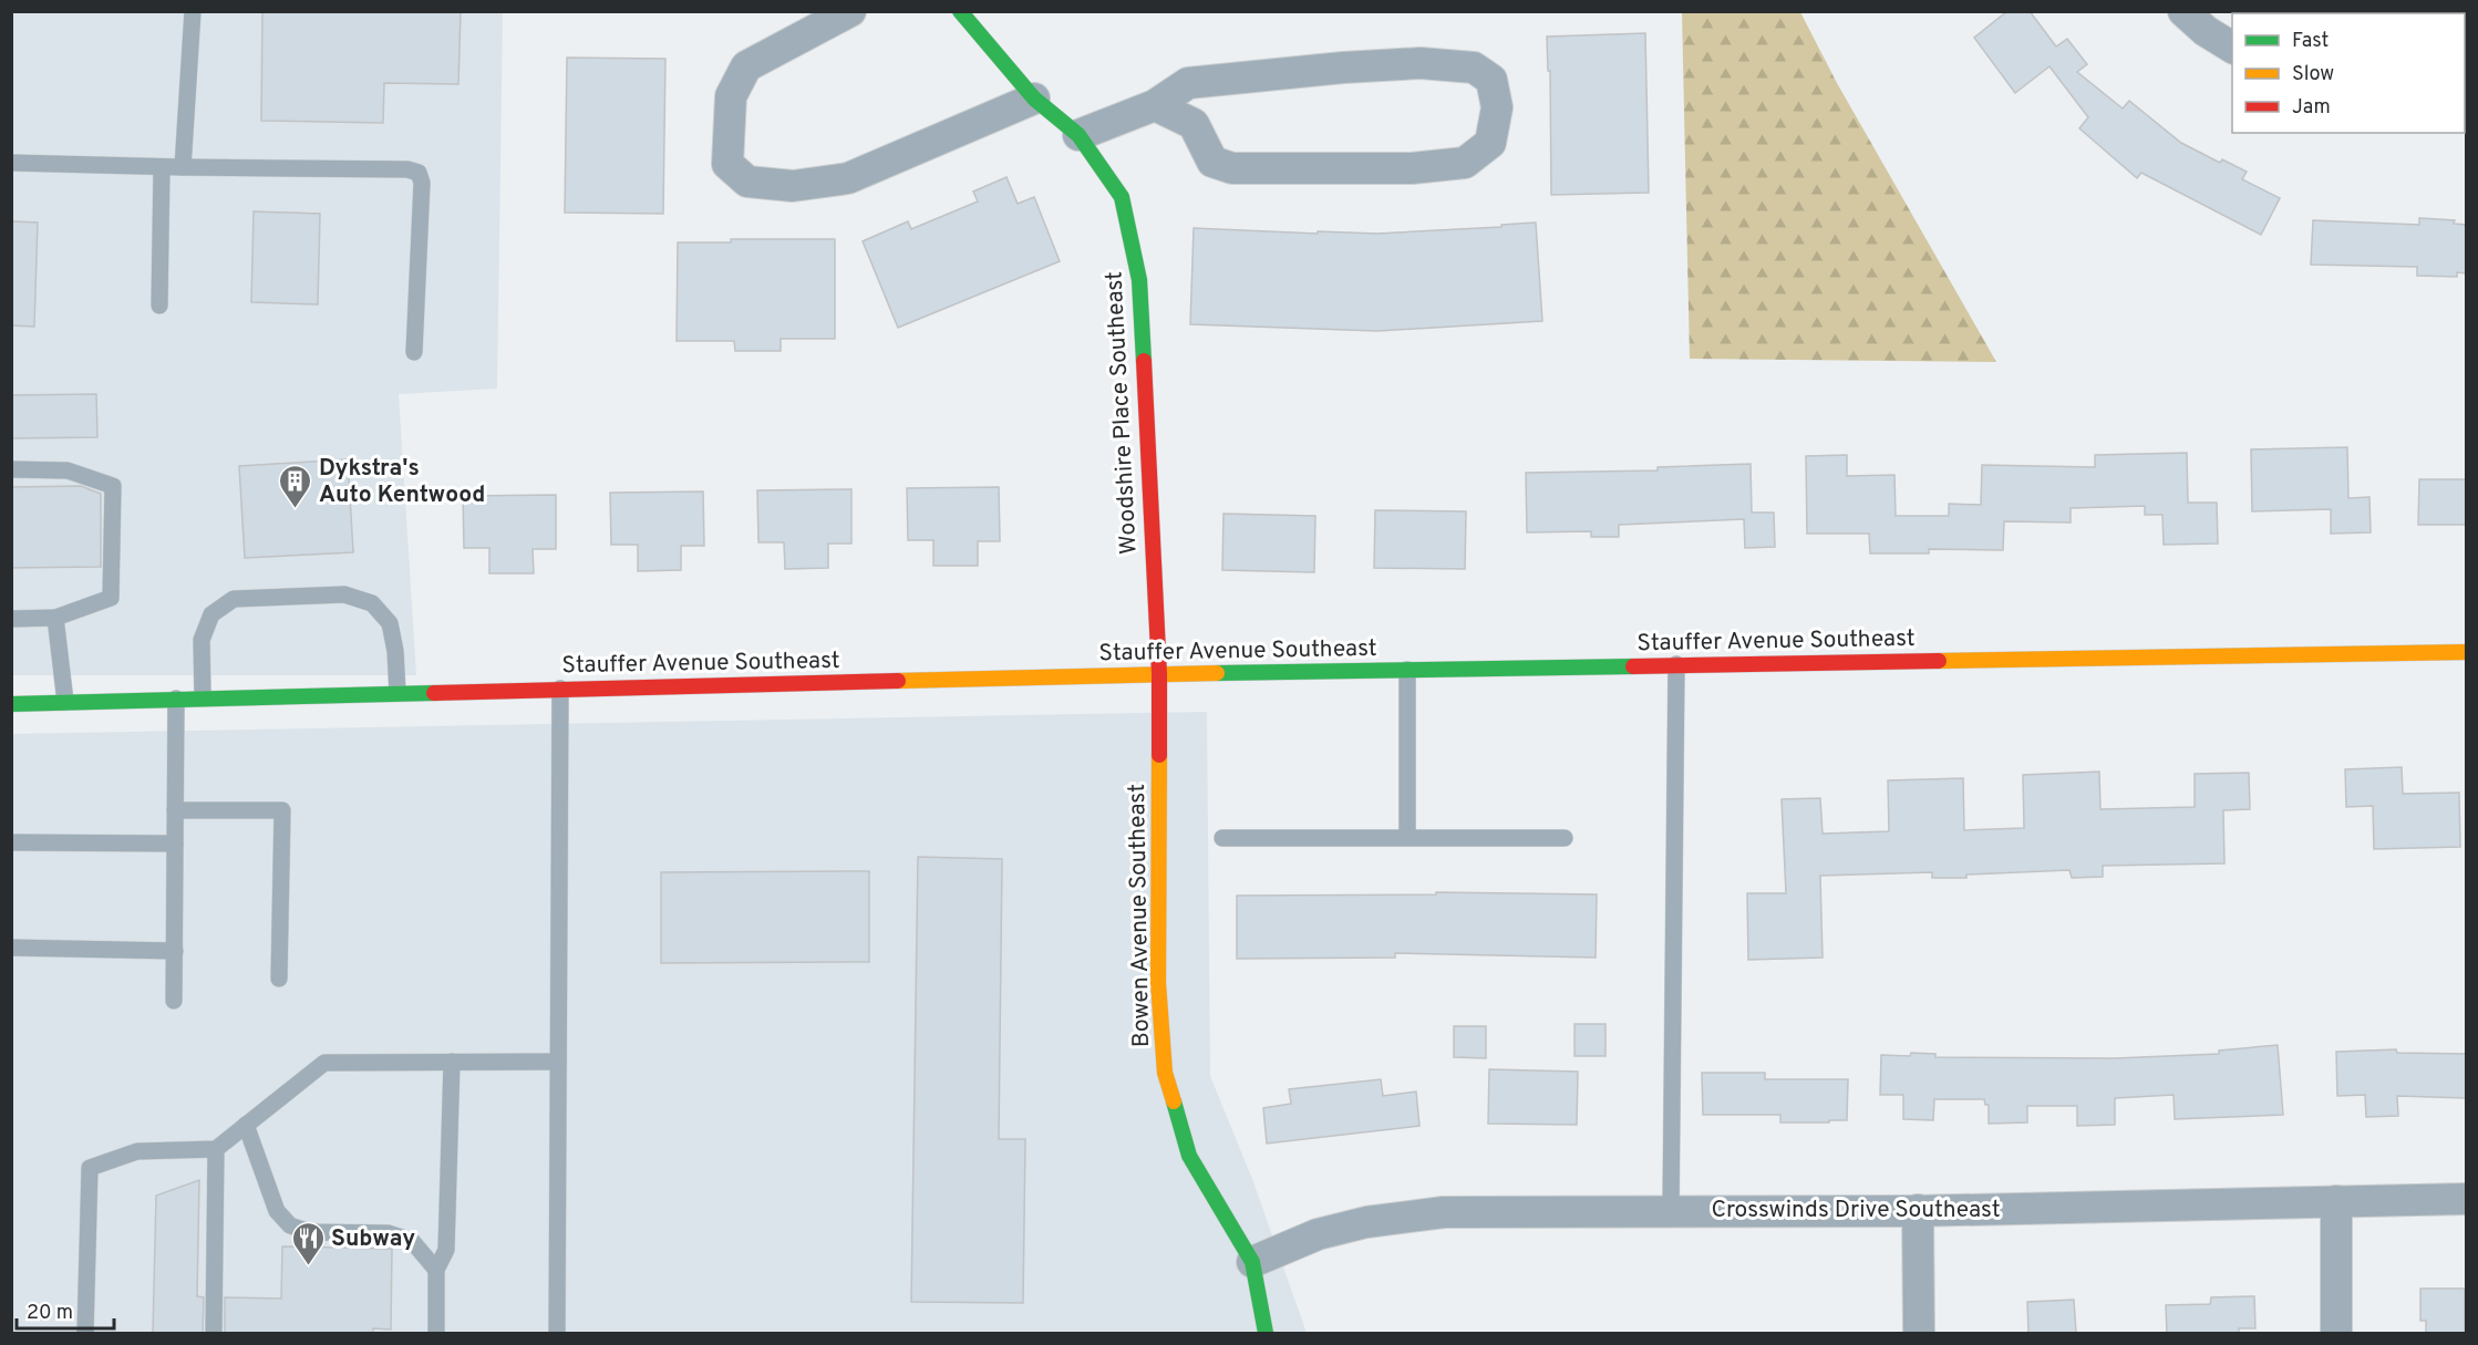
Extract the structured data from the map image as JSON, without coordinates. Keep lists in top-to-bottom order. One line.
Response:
{"streets":{"street":["Woodshire Place Southeast","Stauffer Avenue Southeast","Bowen Avenue Southeast","Crosswinds Drive Southeast"]},"crossings":[["Woodshire Place Southeast","Stauffer Avenue Southeast"],["Woodshire Place Southeast","Bowen Avenue Southeast"],["Stauffer Avenue Southeast","Bowen Avenue Southeast"],["Bowen Avenue Southeast","Crosswinds Drive Southeast"]],"places":{"building":["Dykstra's Auto Kentwood"],"restaurant":["Subway"]},"legend":["Fast","Slow","Jam"],"scale_bar":"20 m"}
